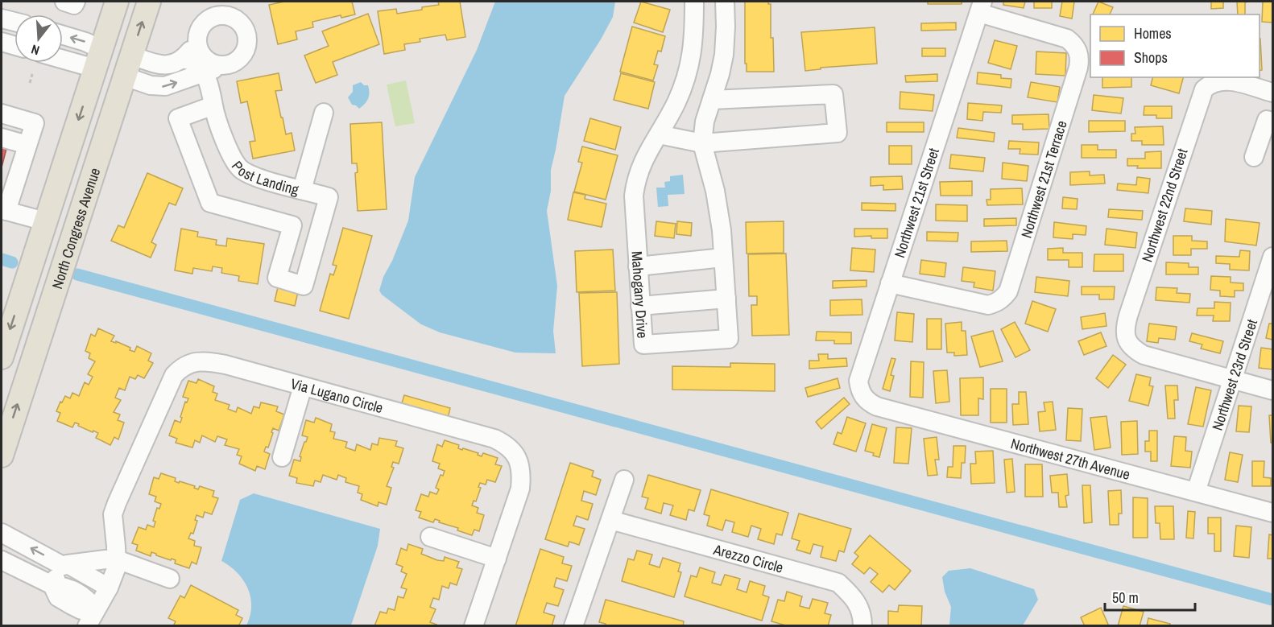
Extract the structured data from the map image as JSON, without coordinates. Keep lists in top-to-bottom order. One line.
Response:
{"streets":{"main road":["North Congress Avenue"],"street":["Post Landing","Northwest 21st Terrace","Northwest 21st Street","Northwest 22nd Street","Mahogany Drive","Northwest 23rd Street","Via Lugano Circle","Northwest 27th Avenue","Arezzo Circle"]},"crossings":[["Northwest 21st Terrace","Northwest 21st Street"],["Northwest 21st Street","Northwest 27th Avenue"],["Northwest 22nd Street","Northwest 23rd Street"],["Northwest 23rd Street","Northwest 27th Avenue"]],"legend":["Homes","Shops"],"scale_bar":"50 m","north":"bottom"}
